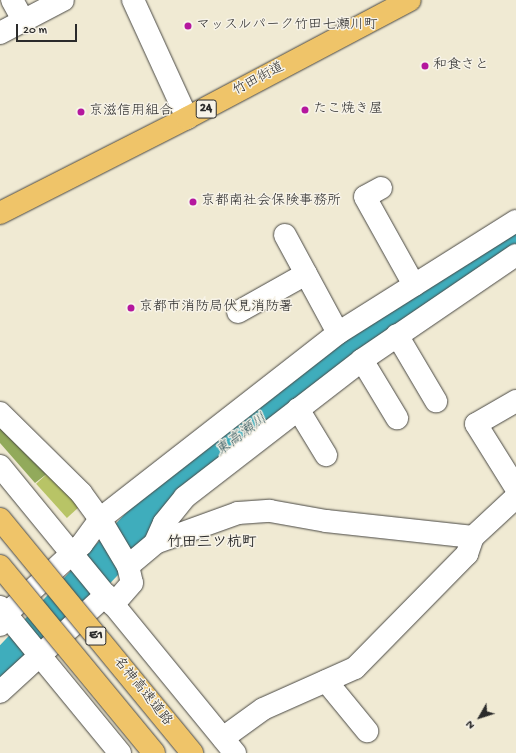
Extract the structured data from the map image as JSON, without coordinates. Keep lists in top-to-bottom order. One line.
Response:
{"streets":{"highway":["竹田街道","24","E1","名神高速道路"]},"districts":["竹田三ツ杭町"],"water":["東高瀬川"],"places":["マッスルパーク竹田七瀬川町","和食さと","たこ焼き屋","京滋信用組合","京都南社会保険事務所","京都市消防局伏見消防署"],"scale_bar":"20 m","north":"bottom left"}
